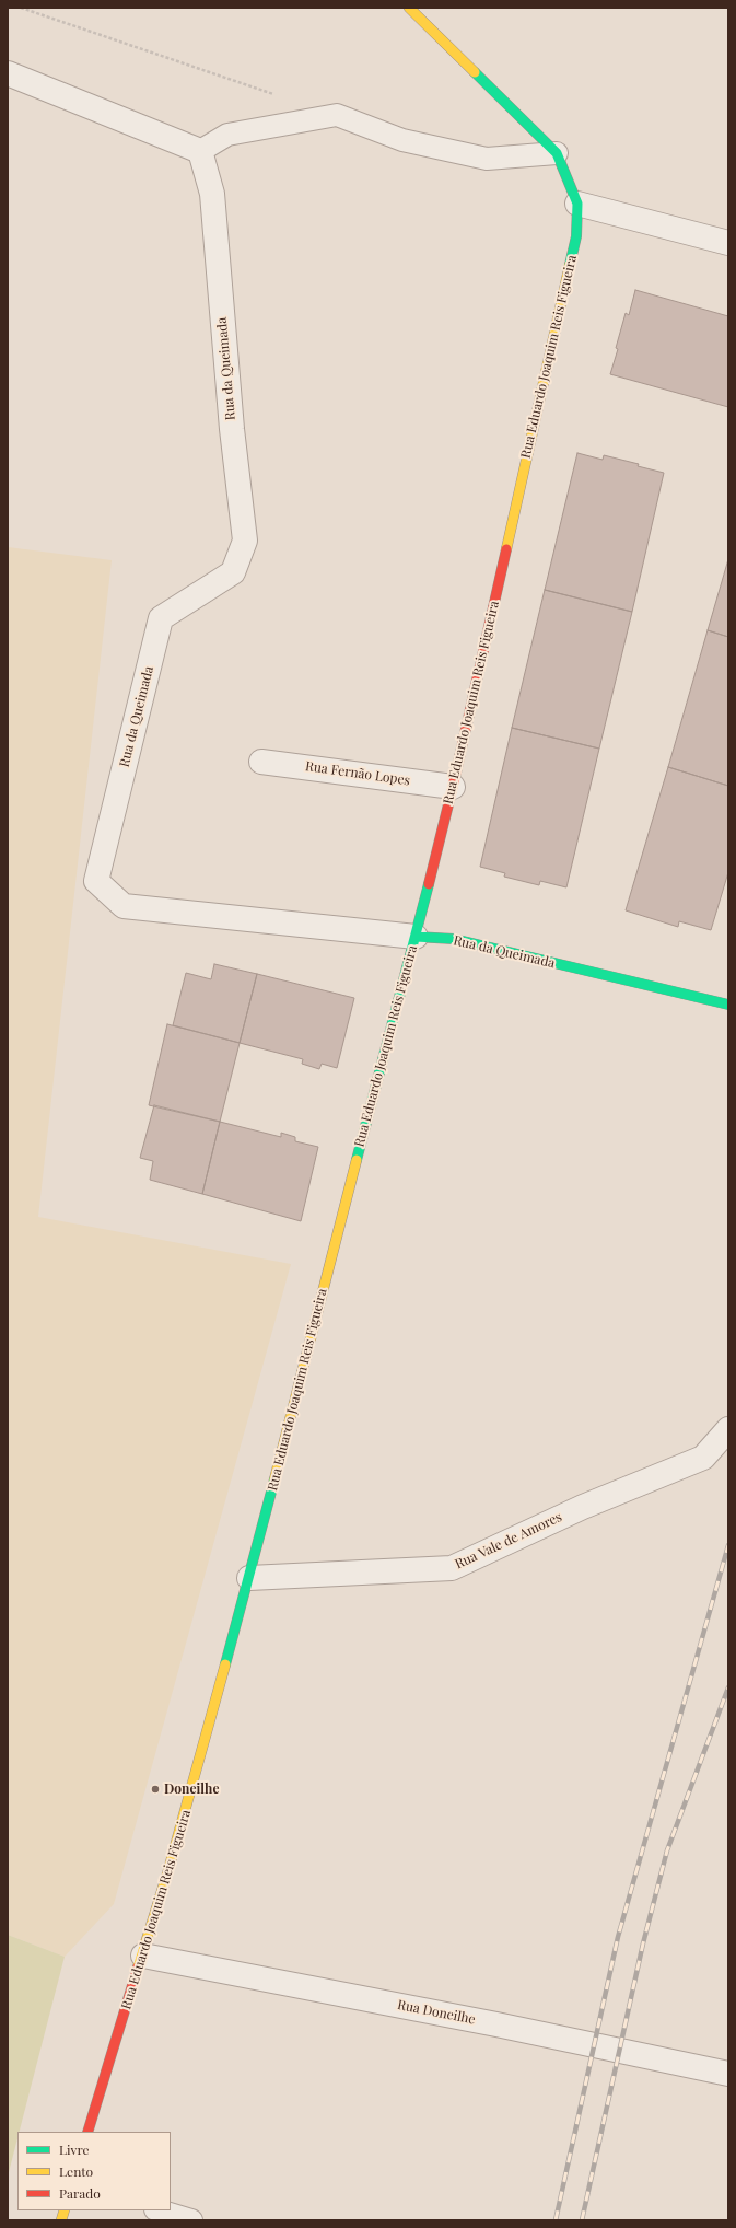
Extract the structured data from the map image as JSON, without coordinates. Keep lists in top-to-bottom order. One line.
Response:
{"streets":{"main road":["Rua Eduardo Joaquim Reis Figueira","Rua da Queimada"],"street":["Rua Fernão Lopes","Rua Vale de Amores","Rua Doneilhe"]},"crossings":[["Rua Eduardo Joaquim Reis Figueira","Rua da Queimada"],["Rua Eduardo Joaquim Reis Figueira","Rua Fernão Lopes"],["Rua Eduardo Joaquim Reis Figueira","Rua Vale de Amores"],["Rua Eduardo Joaquim Reis Figueira","Rua Doneilhe"]],"places":["Doneilhe"],"legend":["Livre","Lento","Parado"]}
